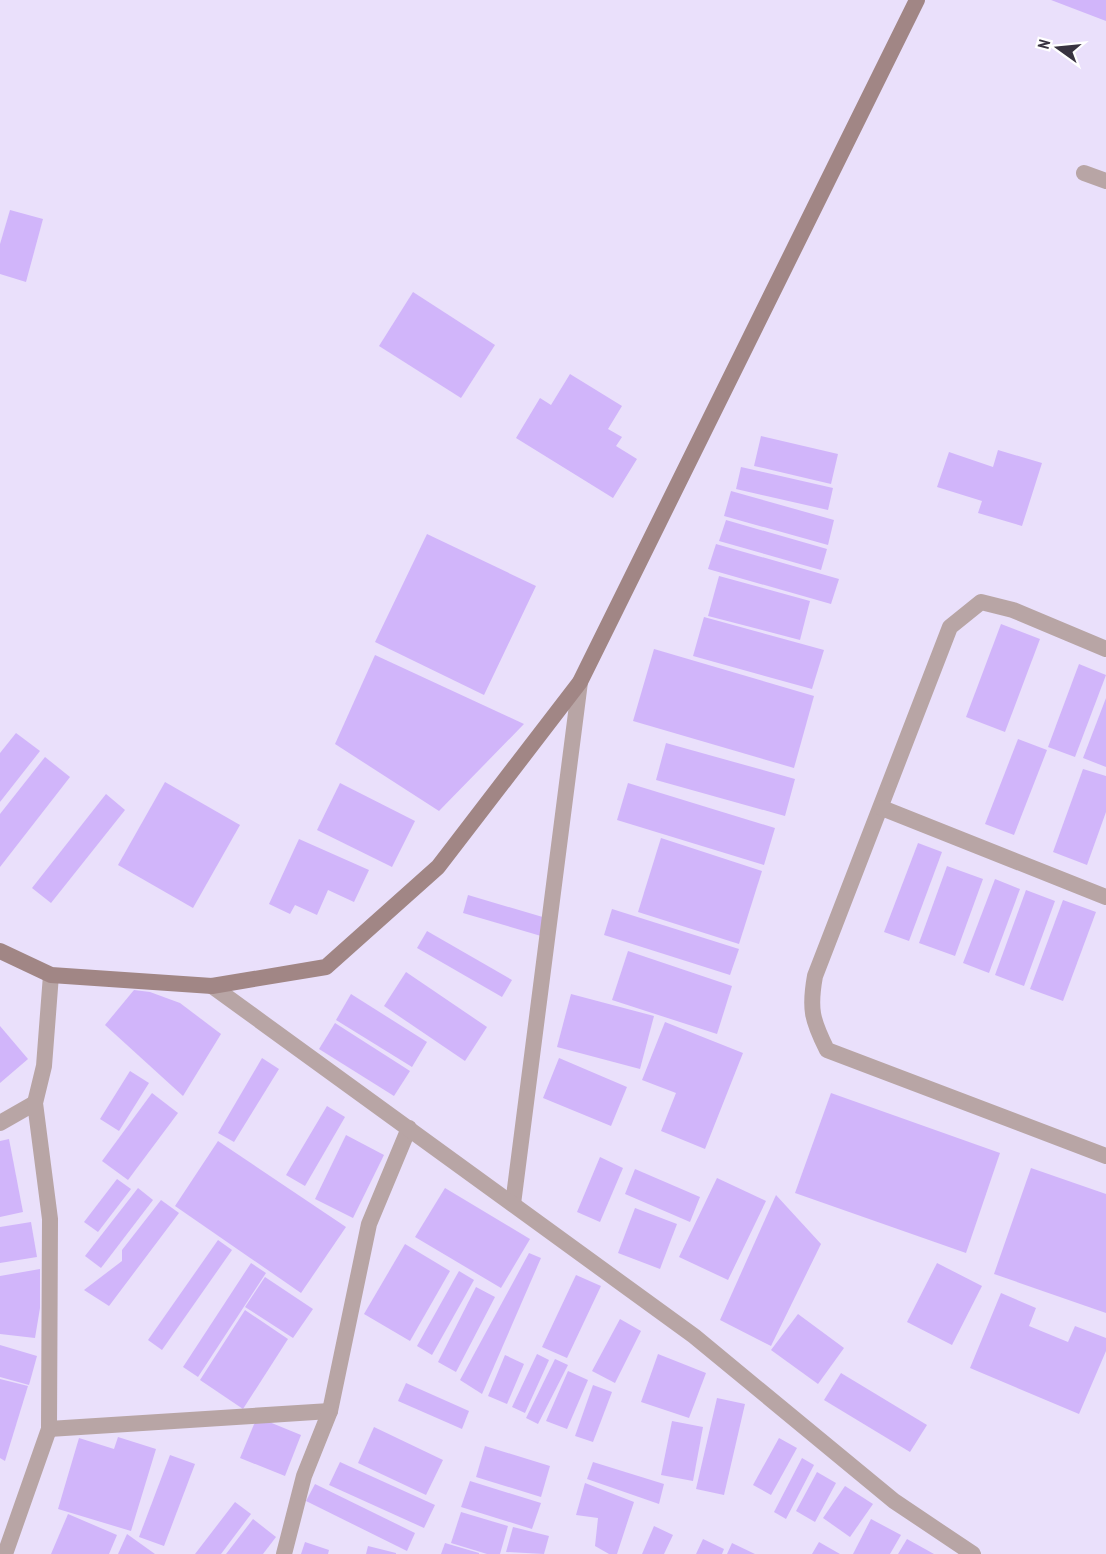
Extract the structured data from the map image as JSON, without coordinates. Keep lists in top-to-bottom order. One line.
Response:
{"north":"left"}
